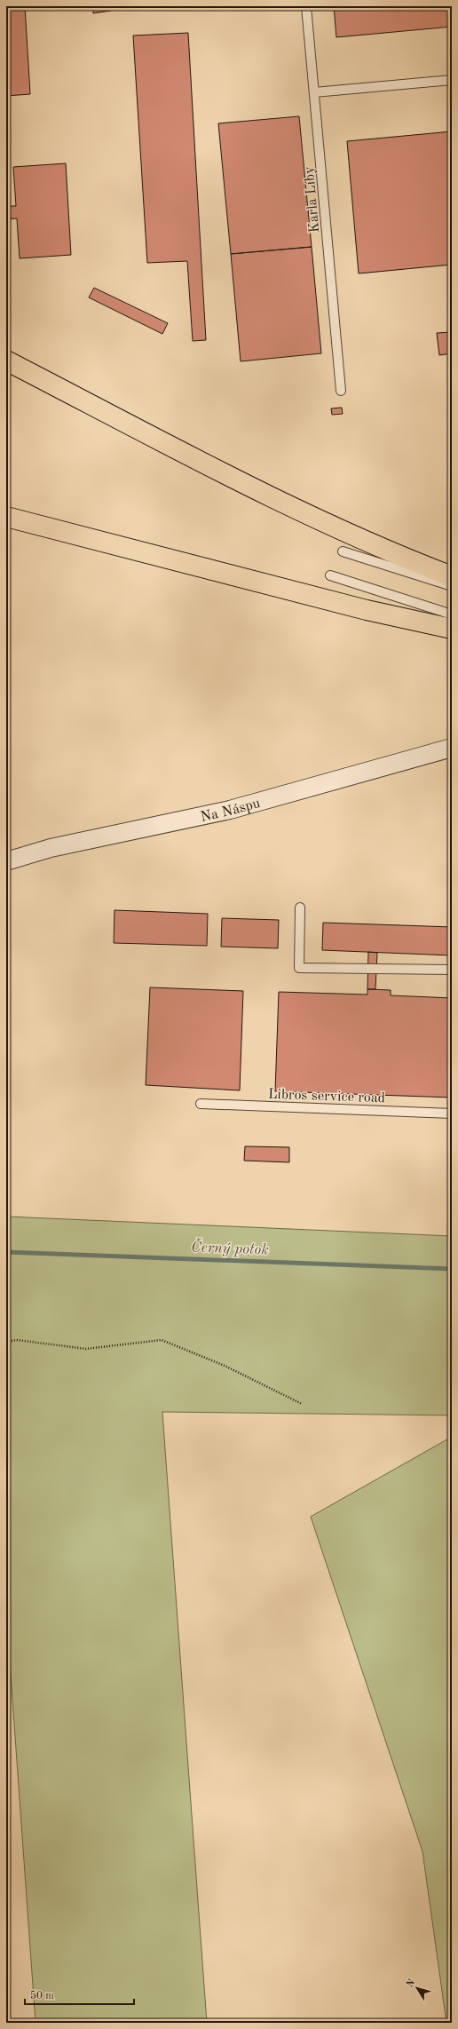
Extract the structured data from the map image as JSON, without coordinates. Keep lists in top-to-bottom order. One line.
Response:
{"streets":{"street":["Na Náspu"],"lane":["Karla Líby","Libros service road"]},"water":["Černý potok"],"scale_bar":"50 m","north":"top left"}
